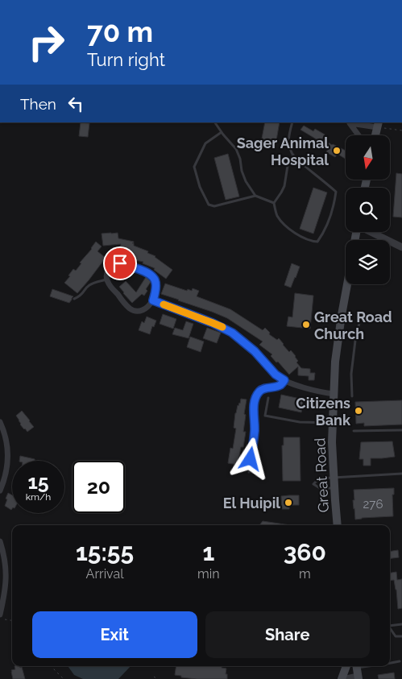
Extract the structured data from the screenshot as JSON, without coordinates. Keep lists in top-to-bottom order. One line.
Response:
{"streets":{"main road":["Great Road"]},"places":["Sager Animal Hospital","Great Road Church","Citizens Bank","El Huipil"],"house_numbers":["276"],"north":"bottom","page":{"turn":["70 m","Turn right"],"then":"Then","speed":"15 km/h","limit":"20","eta":["15:55","Arrival","1","min","360","m"],"buttons":["Exit","Share"]}}
